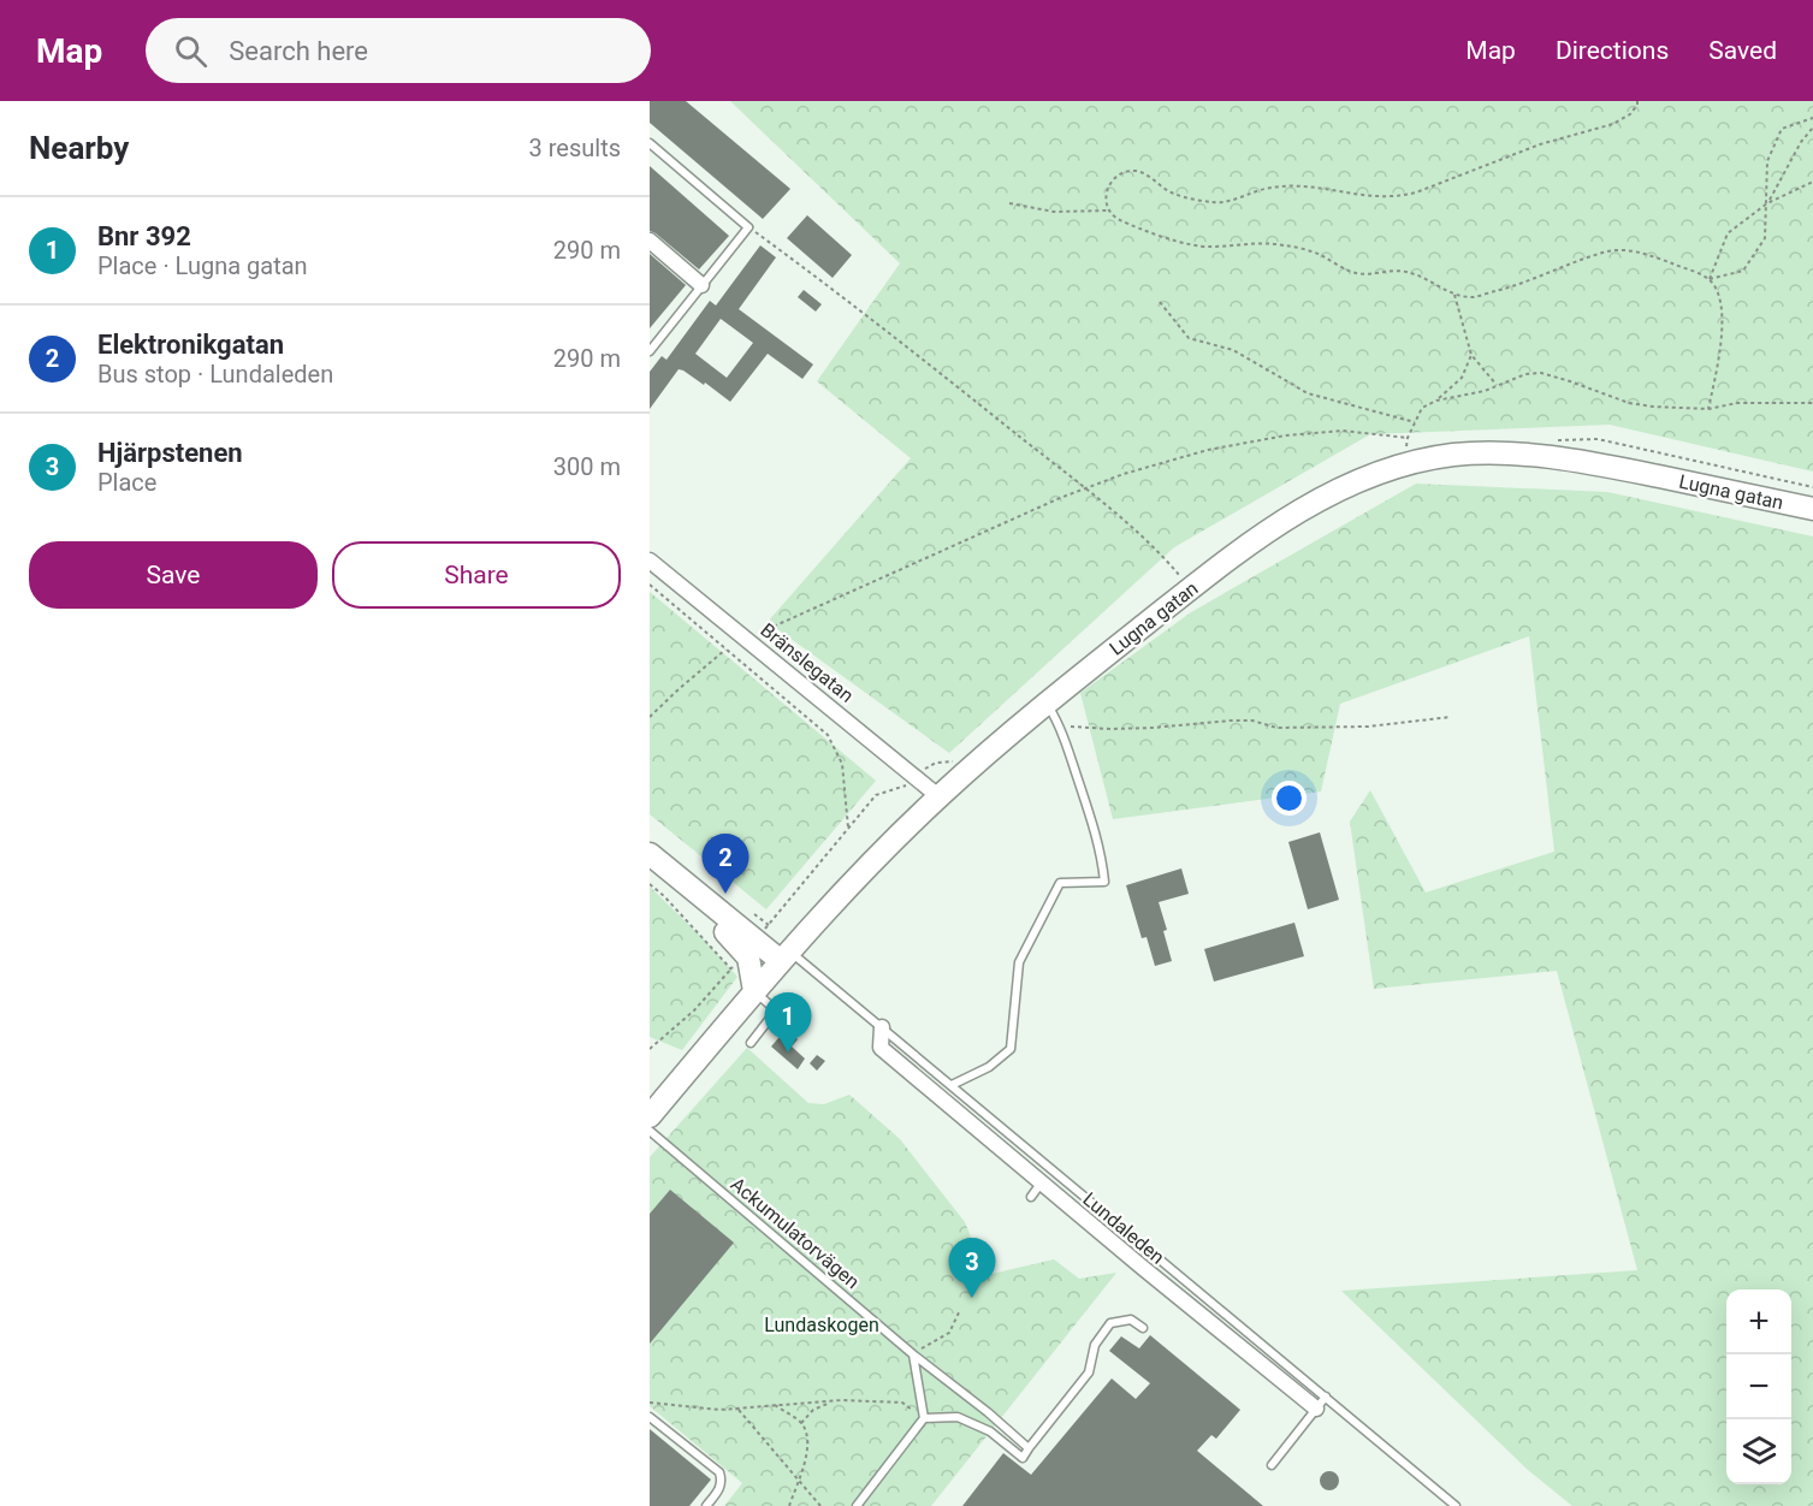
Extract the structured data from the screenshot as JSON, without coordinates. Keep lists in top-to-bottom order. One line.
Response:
{"streets":{"main road":["Lugna gatan","Lundaleden"],"street":["Bränslegatan"],"lane":["Ackumulatorvägen"]},"crossings":[["Lugna gatan","Bränslegatan"],["Lugna gatan","Lundaleden"]],"parks":["Lundaskogen"],"page":{"header":"Map","search":"Search here","nav":["Map","Directions","Saved"],"heading":["Nearby","3 results"],"list":[{"mark":"1","name":"Bnr 392","note":"Place · Lugna gatan","value":"290 m"},{"mark":"2","name":"Elektronikgatan","note":"Bus stop · Lundaleden","value":"290 m"},{"mark":"3","name":"Hjärpstenen","note":"Place","value":"300 m"}],"buttons":["Save","Share"],"pins":["2","1","3"],"map_buttons":["+","−"]}}
